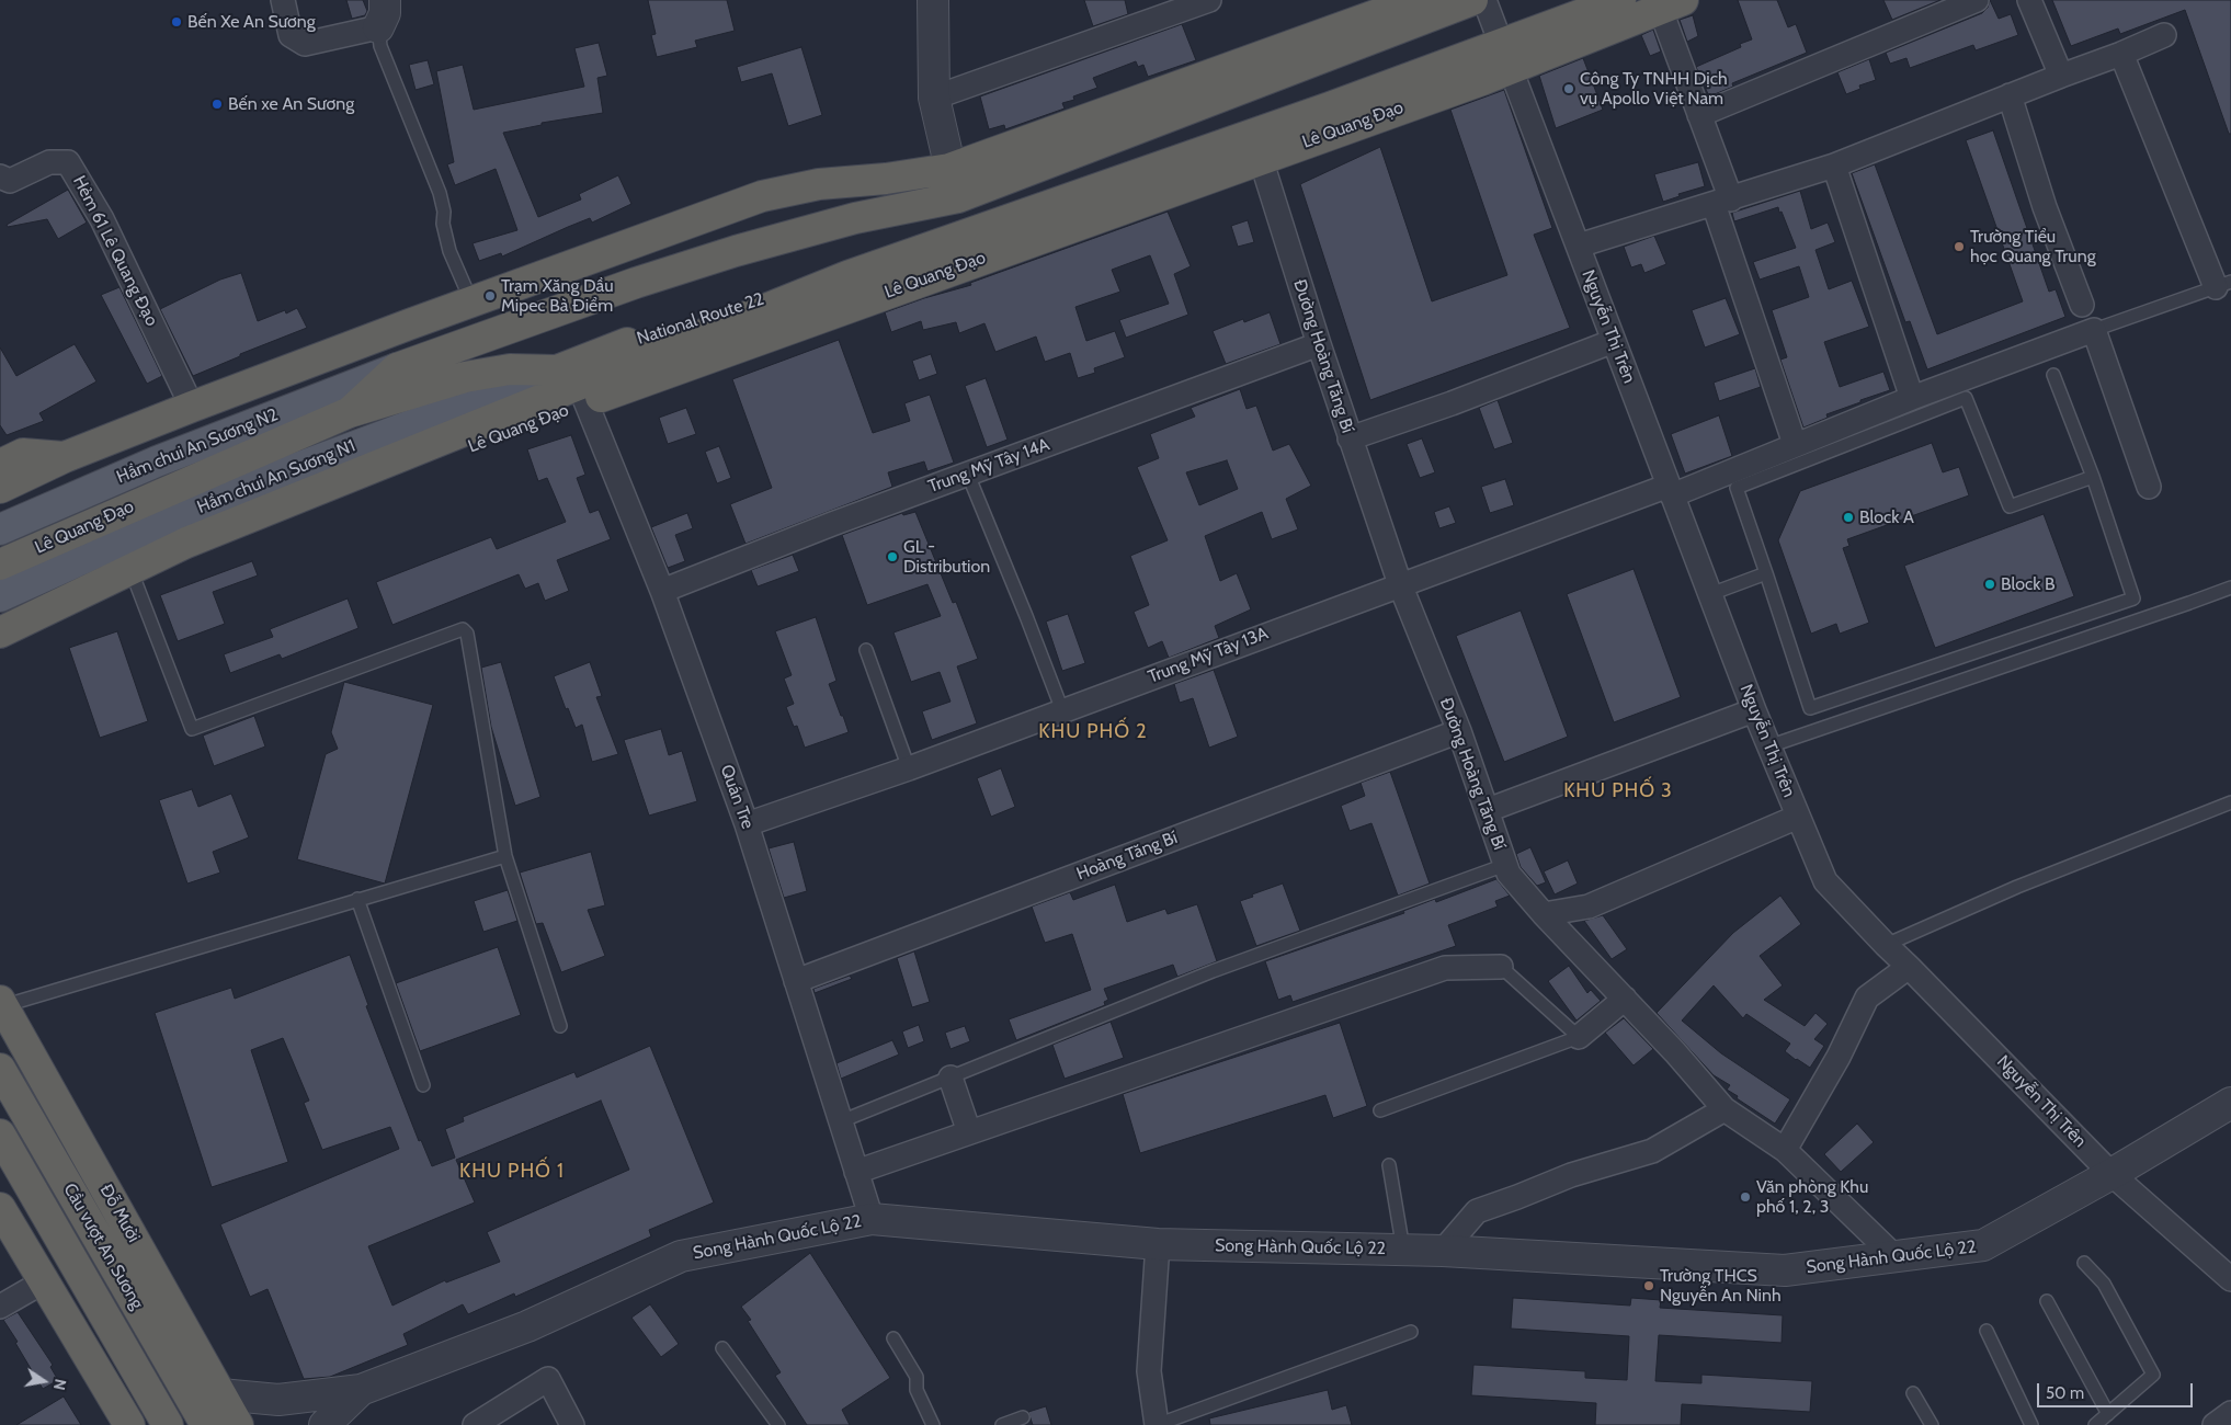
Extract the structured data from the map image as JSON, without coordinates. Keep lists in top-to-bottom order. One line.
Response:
{"streets":{"highway":["Lê Quang Đạo","National Route 22","Đỗ Mười","Cầu vượt An Sương"],"main road":["Hầm chui An Sương N2","Hầm chui An Sương N1"],"street":["Hẻm 61 Lê Quang Đạo","Nguyễn Thị Trên","Đường Hoàng Tăng Bí","Trung Mỹ Tây 14A","Trung Mỹ Tây 13A","Quán Tre","Hoàng Tăng Bí","Song Hành Quốc Lộ 22"]},"crossings":[["Lê Quang Đạo","Hẻm 61 Lê Quang Đạo"],["Lê Quang Đạo","National Route 22"],["Lê Quang Đạo","Nguyễn Thị Trên"],["Lê Quang Đạo","Đường Hoàng Tăng Bí"],["Lê Quang Đạo","Hầm chui An Sương N2"],["Lê Quang Đạo","Hầm chui An Sương N1"],["Lê Quang Đạo","Quán Tre"],["National Route 22","Hầm chui An Sương N1"],["National Route 22","Quán Tre"],["Nguyễn Thị Trên","Trung Mỹ Tây 13A"],["Nguyễn Thị Trên","Song Hành Quốc Lộ 22"],["Đường Hoàng Tăng Bí","Trung Mỹ Tây 14A"],["Đường Hoàng Tăng Bí","Trung Mỹ Tây 13A"],["Đường Hoàng Tăng Bí","Hoàng Tăng Bí"],["Đường Hoàng Tăng Bí","Song Hành Quốc Lộ 22"],["Trung Mỹ Tây 14A","Quán Tre"],["Hầm chui An Sương N1","Quán Tre"],["Trung Mỹ Tây 13A","Quán Tre"],["Quán Tre","Hoàng Tăng Bí"],["Quán Tre","Song Hành Quốc Lộ 22"]],"districts":["KHU PHỐ 2","KHU PHỐ 3","KHU PHỐ 1"],"places":["Bến Xe An Sương","Công Ty TNHH Dịch vụ Apollo Việt Nam","Bến xe An Sương","Trường Tiểu học Quang Trung","Trạm Xăng Dầu Mipec Bà Điểm","Block A","GL - Distribution","Block B","Văn phòng Khu phố 1, 2, 3","Trường THCS Nguyễn An Ninh"],"scale_bar":"50 m","north":"right"}
